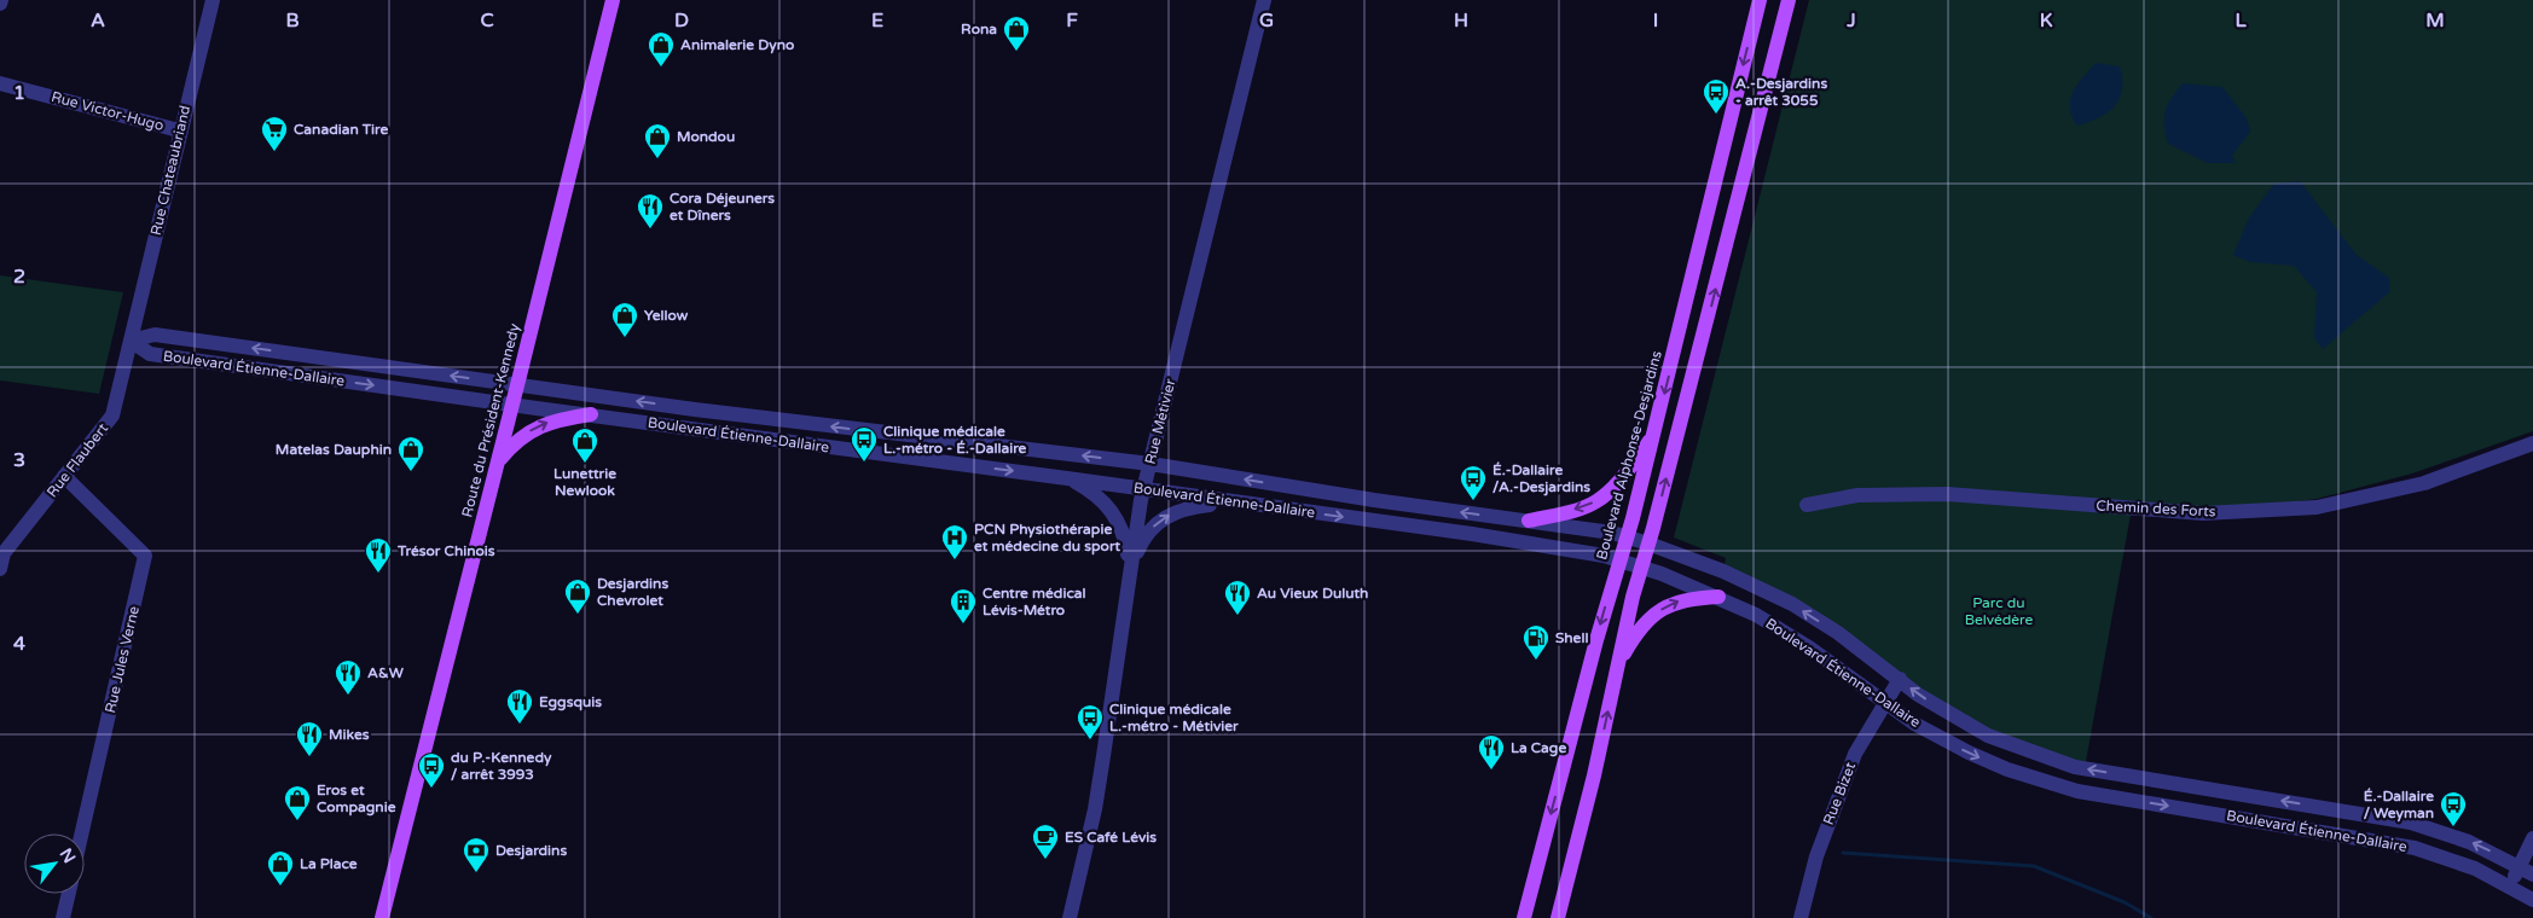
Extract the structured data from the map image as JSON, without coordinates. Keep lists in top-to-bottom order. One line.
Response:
{"streets":{"main road":["Route du Président-Kennedy","Boulevard Alphonse-Desjardins"],"street":["Rue Victor-Hugo","Rue Chateaubriand","Boulevard Étienne-Dallaire","Rue Métivier","Rue Flaubert","Chemin des Forts","Rue Jules Verne","Rue Bizet"]},"crossings":[["Rue Victor-Hugo","Rue Chateaubriand"],["Rue Chateaubriand","Boulevard Étienne-Dallaire"],["Rue Chateaubriand","Rue Flaubert"],["Boulevard Étienne-Dallaire","Route du Président-Kennedy"],["Boulevard Étienne-Dallaire","Rue Métivier"],["Boulevard Étienne-Dallaire","Boulevard Alphonse-Desjardins"],["Boulevard Étienne-Dallaire","Rue Flaubert"],["Boulevard Étienne-Dallaire","Rue Bizet"],["Rue Flaubert","Rue Jules Verne"]],"parks":["Parc du Belvédère"],"places":{"shop":["Rona","Animalerie Dyno","Mondou","Yellow","Lunettrie Newlook","Matelas Dauphin","Desjardins Chevrolet","Eros et Compagnie","La Place"],"bus stop":["A.-Desjardins - arrêt 3055","Clinique médicale L.-métro - É.-Dallaire","É.-Dallaire /A.-Desjardins","Clinique médicale L.-métro - Métivier","du P.-Kennedy / arrêt 3993","É.-Dallaire / Weyman"],"supermarket":["Canadian Tire"],"restaurant":["Cora Déjeuners et Dîners","Trésor Chinois","Au Vieux Duluth","A&W","Eggsquis","Mikes","La Cage"],"hospital":["PCN Physiothérapie et médecine du sport"],"building":["Centre médical Lévis-Métro"],"fuel station":["Shell"],"cafe":["ES Café Lévis"],"bank":["Desjardins"]},"north":"top right","grid":{"columns":["A","B","C","D","E","F","G","H","I","J","K","L","M"],"rows":["1","2","3","4"]}}
